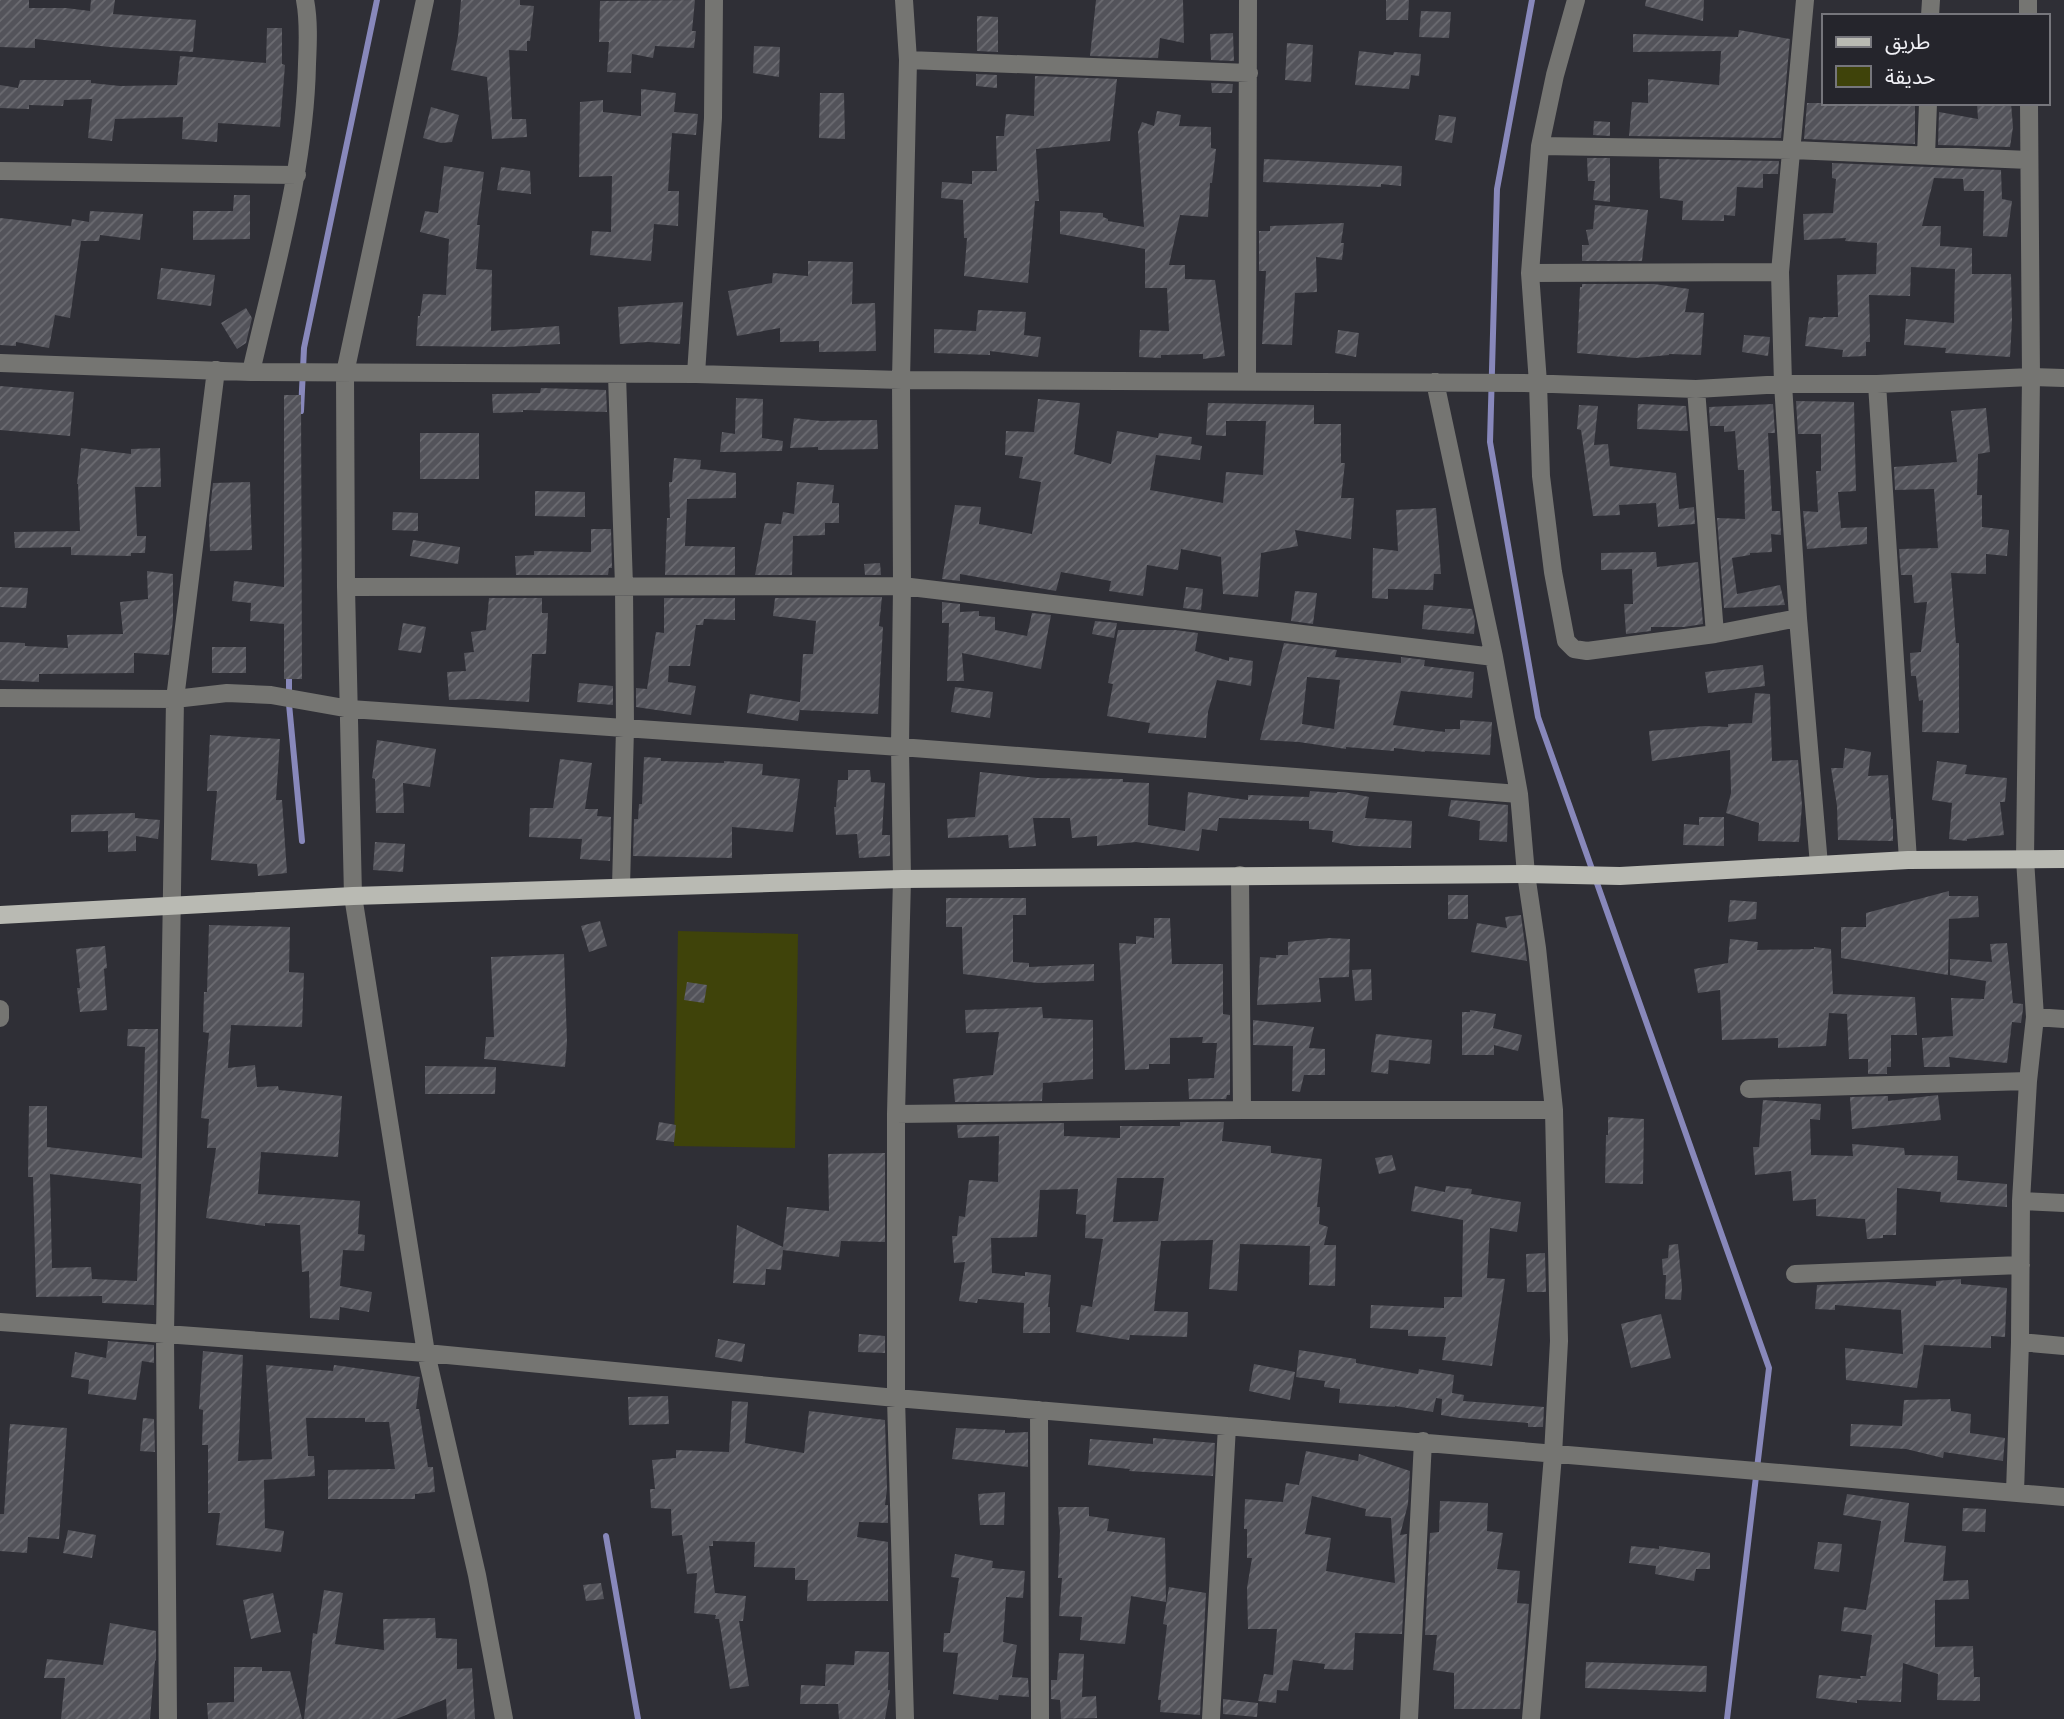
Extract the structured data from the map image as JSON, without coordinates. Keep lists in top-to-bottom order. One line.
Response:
{"legend":["طريق","حديقة"]}
